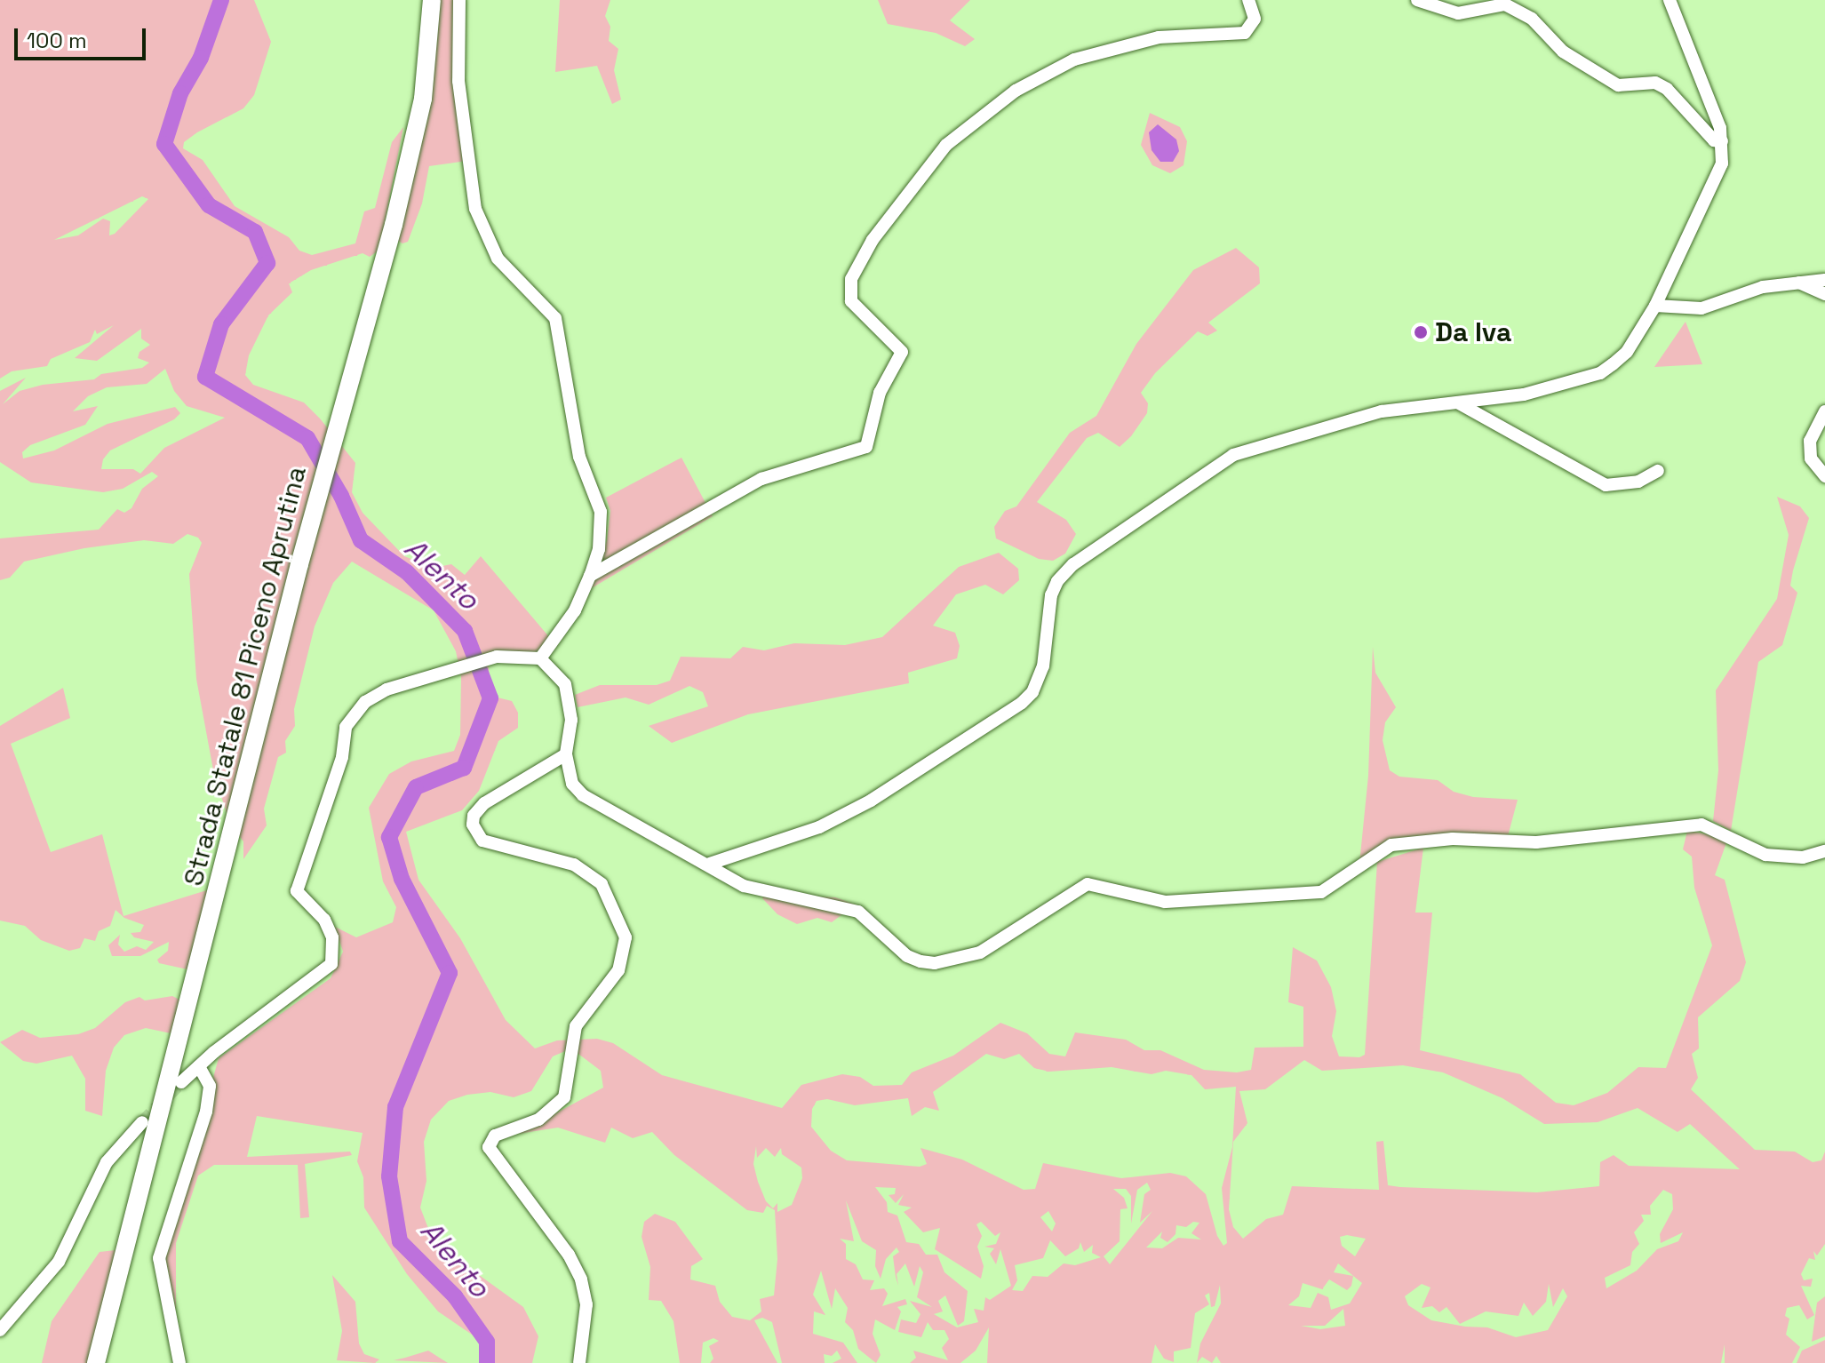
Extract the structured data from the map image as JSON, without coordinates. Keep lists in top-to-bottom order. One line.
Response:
{"streets":{"highway":["Strada Statale 81 Piceno Aprutina"]},"water":["Alento"],"places":["Da Iva"],"scale_bar":"100 m"}
